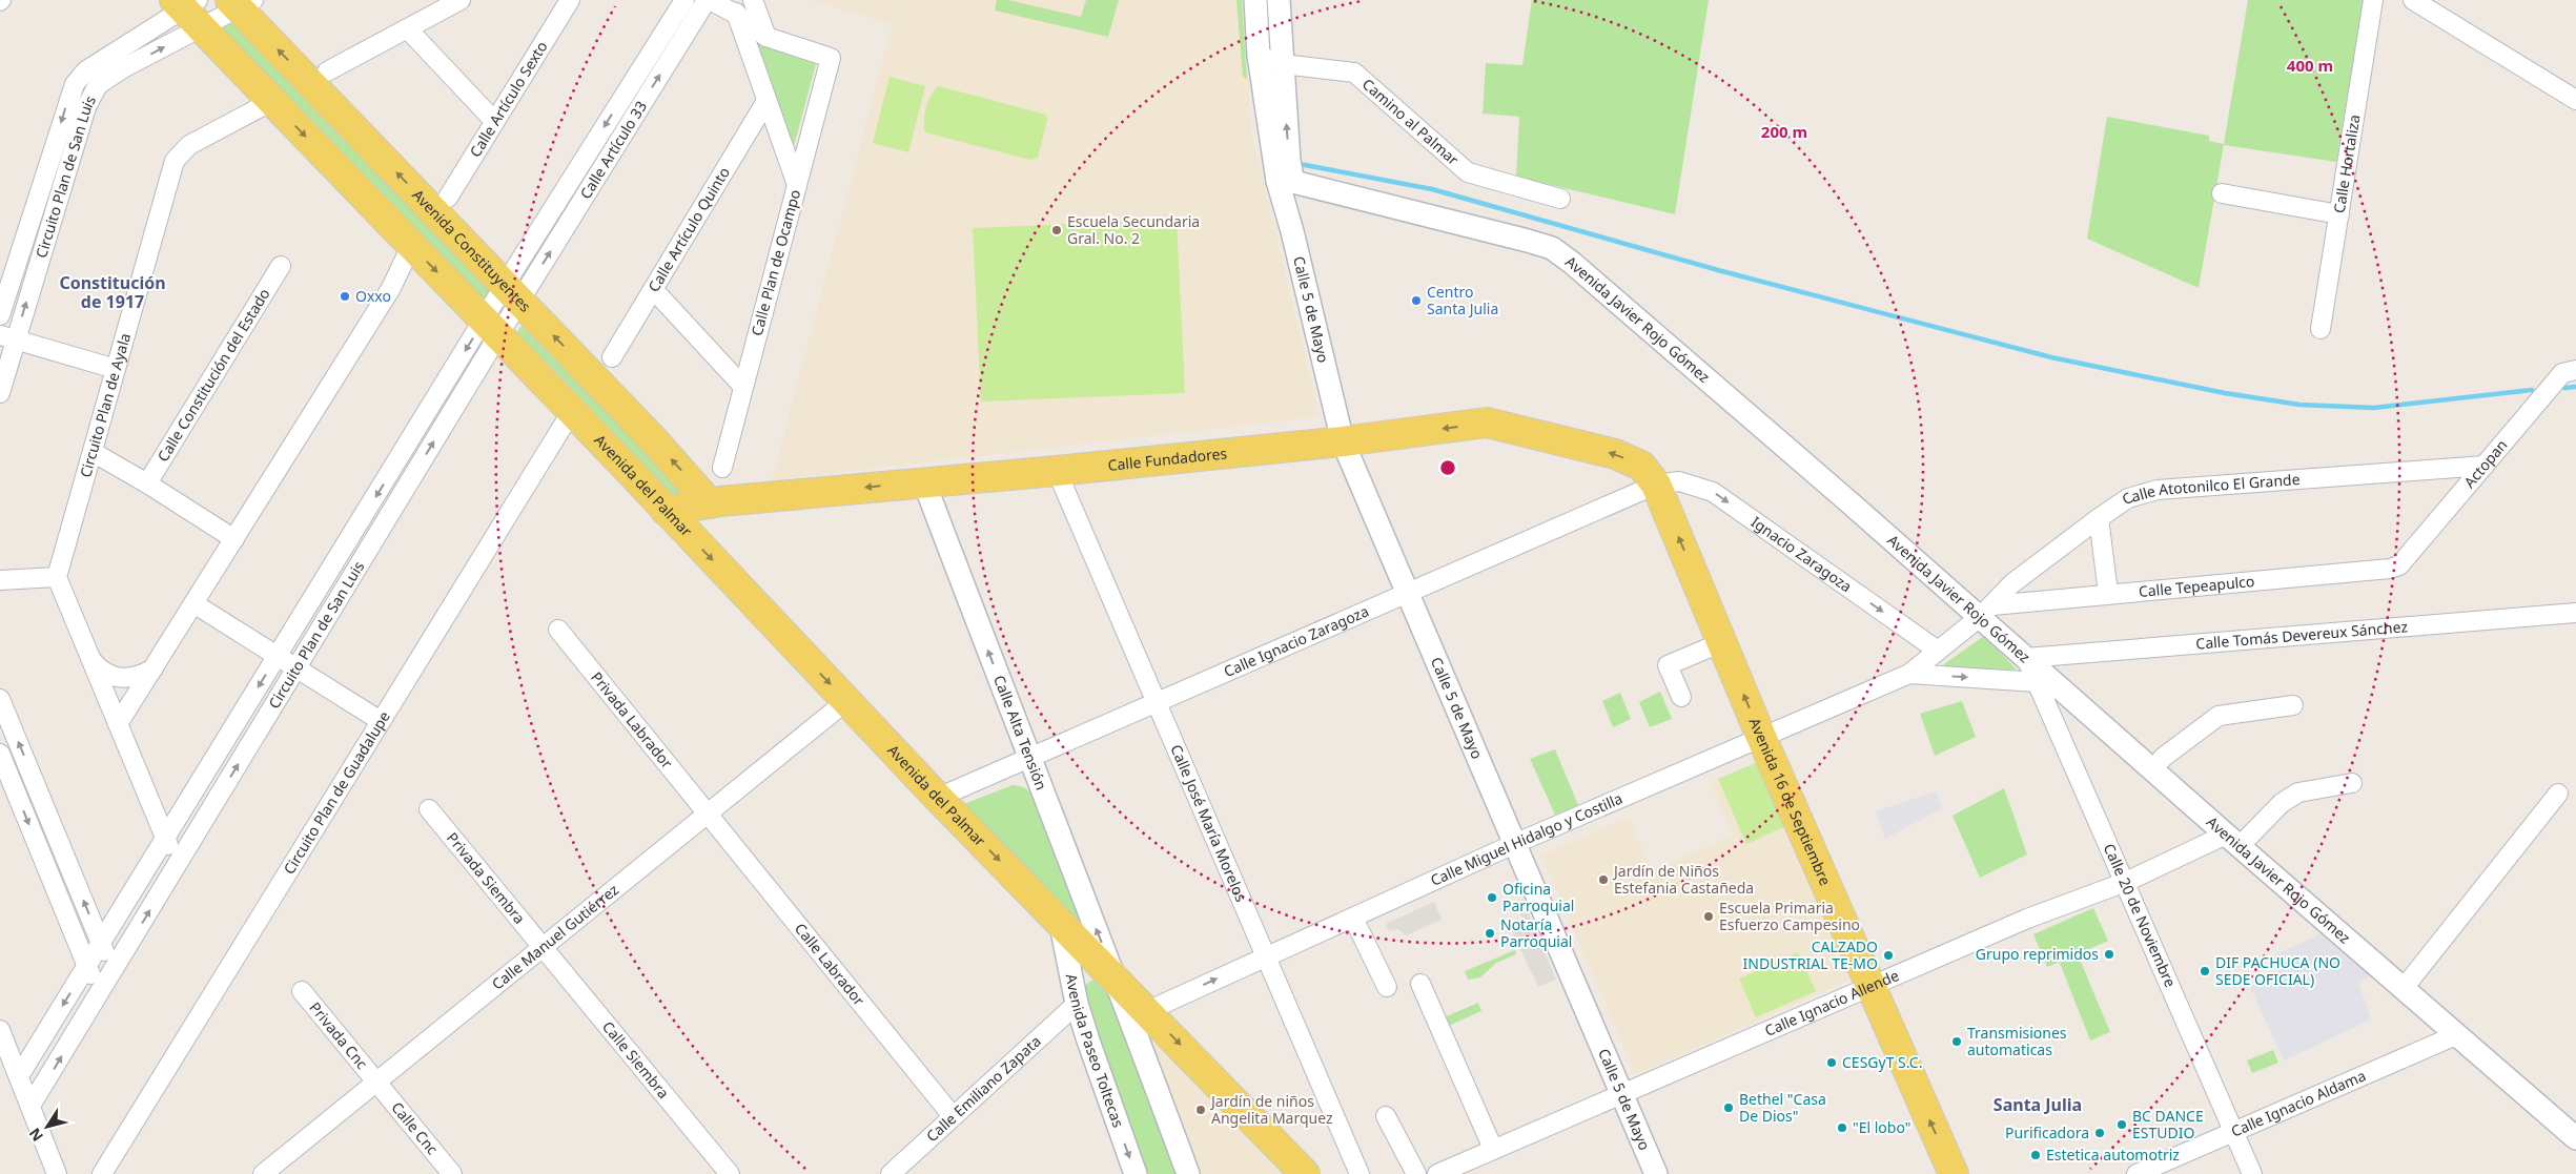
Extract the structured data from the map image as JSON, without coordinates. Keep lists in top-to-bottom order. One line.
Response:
{"streets":{"main road":["Avenida Constituyentes","Calle Fundadores","Avenida del Palmar","Avenida 16 de Septiembre"],"street":["Calle Artículo Sexto","Camino al Palmar","Calle Artículo 33","Calle Hortaliza","Circuito Plan de San Luis","Calle Artículo Quinto","Calle Plan de Ocampo","Calle 5 de Mayo","Avenida Javier Rojo Gómez","Calle Constitución del Estado","Circuito Plan de Ayala","Actopan","Calle Atotonilco El Grande","Ignacio Zaragoza","Calle Tepeapulco","Calle Tomás Devereux Sánchez","Calle Ignacio Zaragoza","Privada Labrador","Calle Alta Tensión","Circuito Plan de Guadalupe","Calle José María Morelos","Calle Miguel Hidalgo y Costilla","Privada Siembra","Calle 20 de Noviembre","Calle Manuel Gutiérrez","Calle Labrador","Calle Ignacio Allende","Privada Cnc","Avenida Paseo Toltecas","Calle Siembra","Calle Emiliano Zapata","Calle Ignacio Aldama","Calle Cnc"]},"crossings":[["Camino al Palmar","Calle 5 de Mayo"],["Calle Artículo 33","Circuito Plan de San Luis"],["Calle Artículo 33","Avenida Constituyentes"],["Circuito Plan de San Luis","Avenida Constituyentes"],["Avenida Constituyentes","Calle Fundadores"],["Calle 5 de Mayo","Avenida Javier Rojo Gómez"],["Calle 5 de Mayo","Calle Fundadores"],["Calle 5 de Mayo","Calle Ignacio Zaragoza"],["Calle 5 de Mayo","Calle Miguel Hidalgo y Costilla"],["Calle 5 de Mayo","Calle Ignacio Allende"],["Avenida Javier Rojo Gómez","Calle Atotonilco El Grande"],["Avenida Javier Rojo Gómez","Calle Tepeapulco"],["Avenida Javier Rojo Gómez","Calle Tomás Devereux Sánchez"],["Avenida Javier Rojo Gómez","Calle Miguel Hidalgo y Costilla"],["Avenida Javier Rojo Gómez","Calle 20 de Noviembre"],["Avenida Javier Rojo Gómez","Calle Ignacio Allende"],["Avenida Javier Rojo Gómez","Calle Ignacio Aldama"],["Calle Fundadores","Avenida del Palmar"],["Calle Fundadores","Ignacio Zaragoza"],["Calle Fundadores","Calle Ignacio Zaragoza"],["Calle Fundadores","Calle Alta Tensión"],["Calle Fundadores","Avenida 16 de Septiembre"],["Calle Fundadores","Calle José María Morelos"],["Actopan","Calle Atotonilco El Grande"],["Actopan","Calle Tepeapulco"],["Avenida del Palmar","Calle Ignacio Zaragoza"],["Avenida del Palmar","Calle Alta Tensión"],["Avenida del Palmar","Circuito Plan de Guadalupe"],["Avenida del Palmar","Calle Miguel Hidalgo y Costilla"],["Avenida del Palmar","Calle Manuel Gutiérrez"],["Avenida del Palmar","Avenida Paseo Toltecas"],["Calle Atotonilco El Grande","Calle Tepeapulco"],["Calle Atotonilco El Grande","Calle Miguel Hidalgo y Costilla"],["Ignacio Zaragoza","Calle Ignacio Zaragoza"],["Ignacio Zaragoza","Avenida 16 de Septiembre"],["Ignacio Zaragoza","Calle Miguel Hidalgo y Costilla"],["Calle Tepeapulco","Calle Miguel Hidalgo y Costilla"],["Calle Tomás Devereux Sánchez","Calle 20 de Noviembre"],["Calle Ignacio Zaragoza","Calle Alta Tensión"],["Calle Ignacio Zaragoza","Avenida 16 de Septiembre"],["Calle Ignacio Zaragoza","Calle José María Morelos"],["Privada Labrador","Calle Manuel Gutiérrez"],["Privada Labrador","Calle Labrador"],["Avenida 16 de Septiembre","Calle Miguel Hidalgo y Costilla"],["Avenida 16 de Septiembre","Calle Ignacio Allende"],["Calle José María Morelos","Calle Miguel Hidalgo y Costilla"],["Calle Miguel Hidalgo y Costilla","Calle 20 de Noviembre"],["Privada Siembra","Calle Manuel Gutiérrez"],["Privada Siembra","Calle Siembra"],["Calle 20 de Noviembre","Calle Ignacio Allende"],["Calle 20 de Noviembre","Calle Ignacio Aldama"],["Calle Manuel Gutiérrez","Calle Labrador"],["Calle Manuel Gutiérrez","Privada Cnc"],["Calle Manuel Gutiérrez","Calle Siembra"],["Calle Manuel Gutiérrez","Calle Cnc"],["Calle Labrador","Calle Emiliano Zapata"],["Privada Cnc","Calle Cnc"],["Avenida Paseo Toltecas","Calle Emiliano Zapata"]],"one_way":["Calle Fundadores","Avenida del Palmar","Ignacio Zaragoza","Calle Alta Tensión","Avenida 16 de Septiembre"],"districts":["Constitución de 1917","Santa Julia"],"places":["Escuela Secundaria Gral. No. 2","Oxxo","Centro Santa Julia","Jardín de Niños Estefania Castañeda","Oficina Parroquial","Escuela Primaria Esfuerzo Campesino","Notaría Parroquial","Grupo reprimidos","CALZADO INDUSTRIAL TE-MO","DIF PACHUCA (NO SEDE OFICIAL)","Transmisiones automaticas","CESGyT S.C.","Bethel \"Casa De Dios\"","Jardín de niños Angelita Marquez","BC DANCE ESTUDIO","\"El lobo\"","Purificadora","Estetica automotriz"],"north":"bottom left","rings":["400 m","200 m"]}
